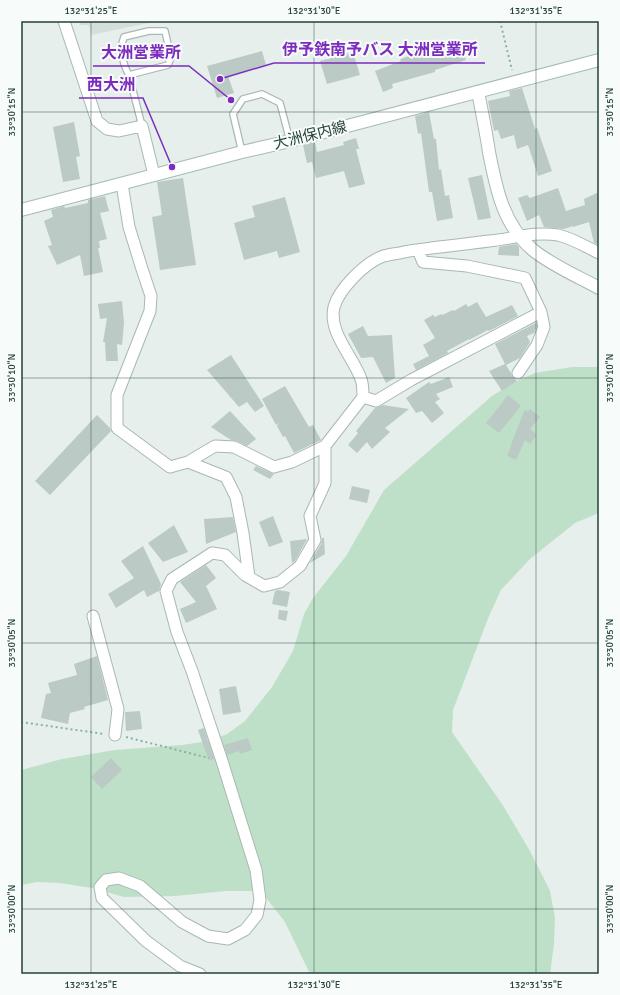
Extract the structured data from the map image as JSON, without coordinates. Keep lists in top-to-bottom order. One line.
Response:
{"streets":{"main road":["大洲保内線"]},"places":["伊予鉄南予バス 大洲営業所","大洲営業所","西大洲"],"coordinates":["132°31'25\"E","132°31'30\"E","132°31'35\"E","33°30'15\"N","33°30'10\"N","33°30'05\"N","33°30'00\"N"]}
